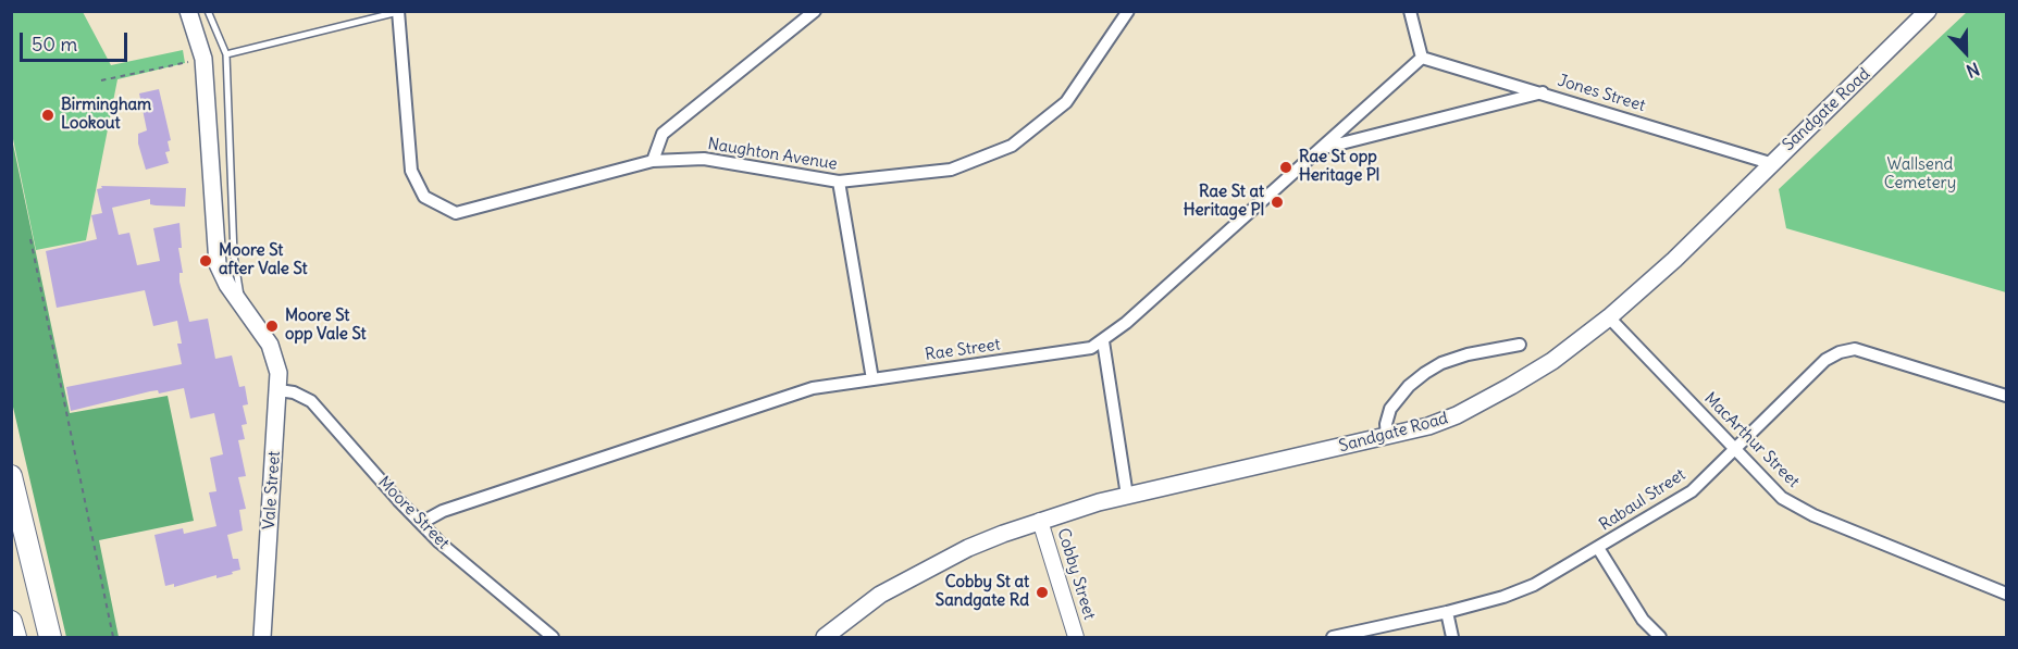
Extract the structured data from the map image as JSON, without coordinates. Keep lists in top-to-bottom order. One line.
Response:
{"streets":{"main road":["Sandgate Road","Vale Street"],"street":["Jones Street","Naughton Avenue","Rae Street","MacArthur Street","Rabaul Street","Moore Street","Cobby Street"]},"crossings":[["Jones Street","Sandgate Road"],["Jones Street","Rae Street"],["Sandgate Road","MacArthur Street"],["Sandgate Road","Cobby Street"],["Rae Street","Moore Street"],["MacArthur Street","Rabaul Street"],["Vale Street","Moore Street"]],"parks":["Wallsend Cemetery"],"places":["Birmingham Lookout","Rae St opp Heritage Pl","Rae St at Heritage Pl","Moore St after Vale St","Moore St opp Vale St","Cobby St at Sandgate Rd"],"scale_bar":"50 m","north":"bottom"}
